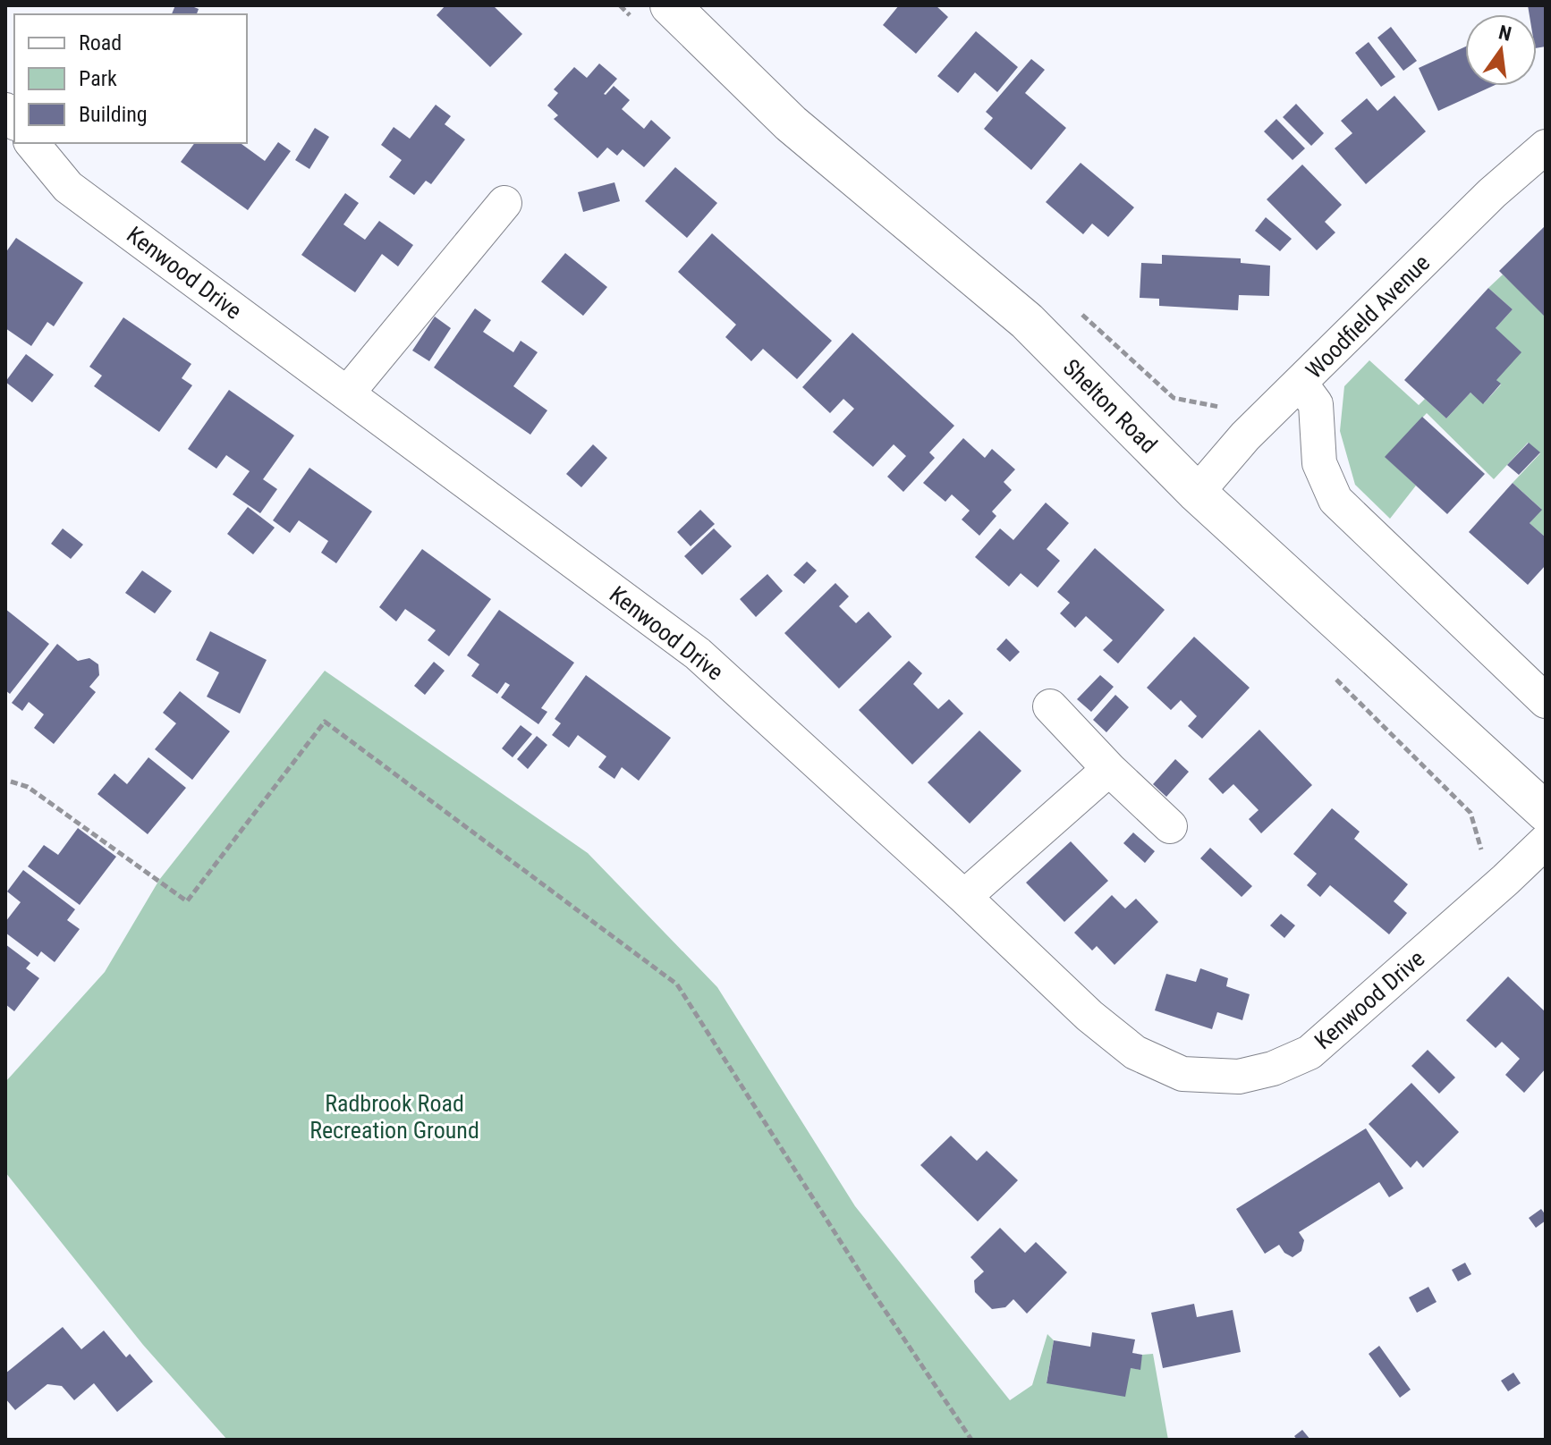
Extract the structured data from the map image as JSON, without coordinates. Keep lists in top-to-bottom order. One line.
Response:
{"streets":{"main road":["Shelton Road"],"street":["Kenwood Drive","Woodfield Avenue"]},"crossings":[["Woodfield Avenue","Shelton Road"]],"parks":["Radbrook Road Recreation Ground"],"legend":["Road","Park","Building"],"north":"top"}
